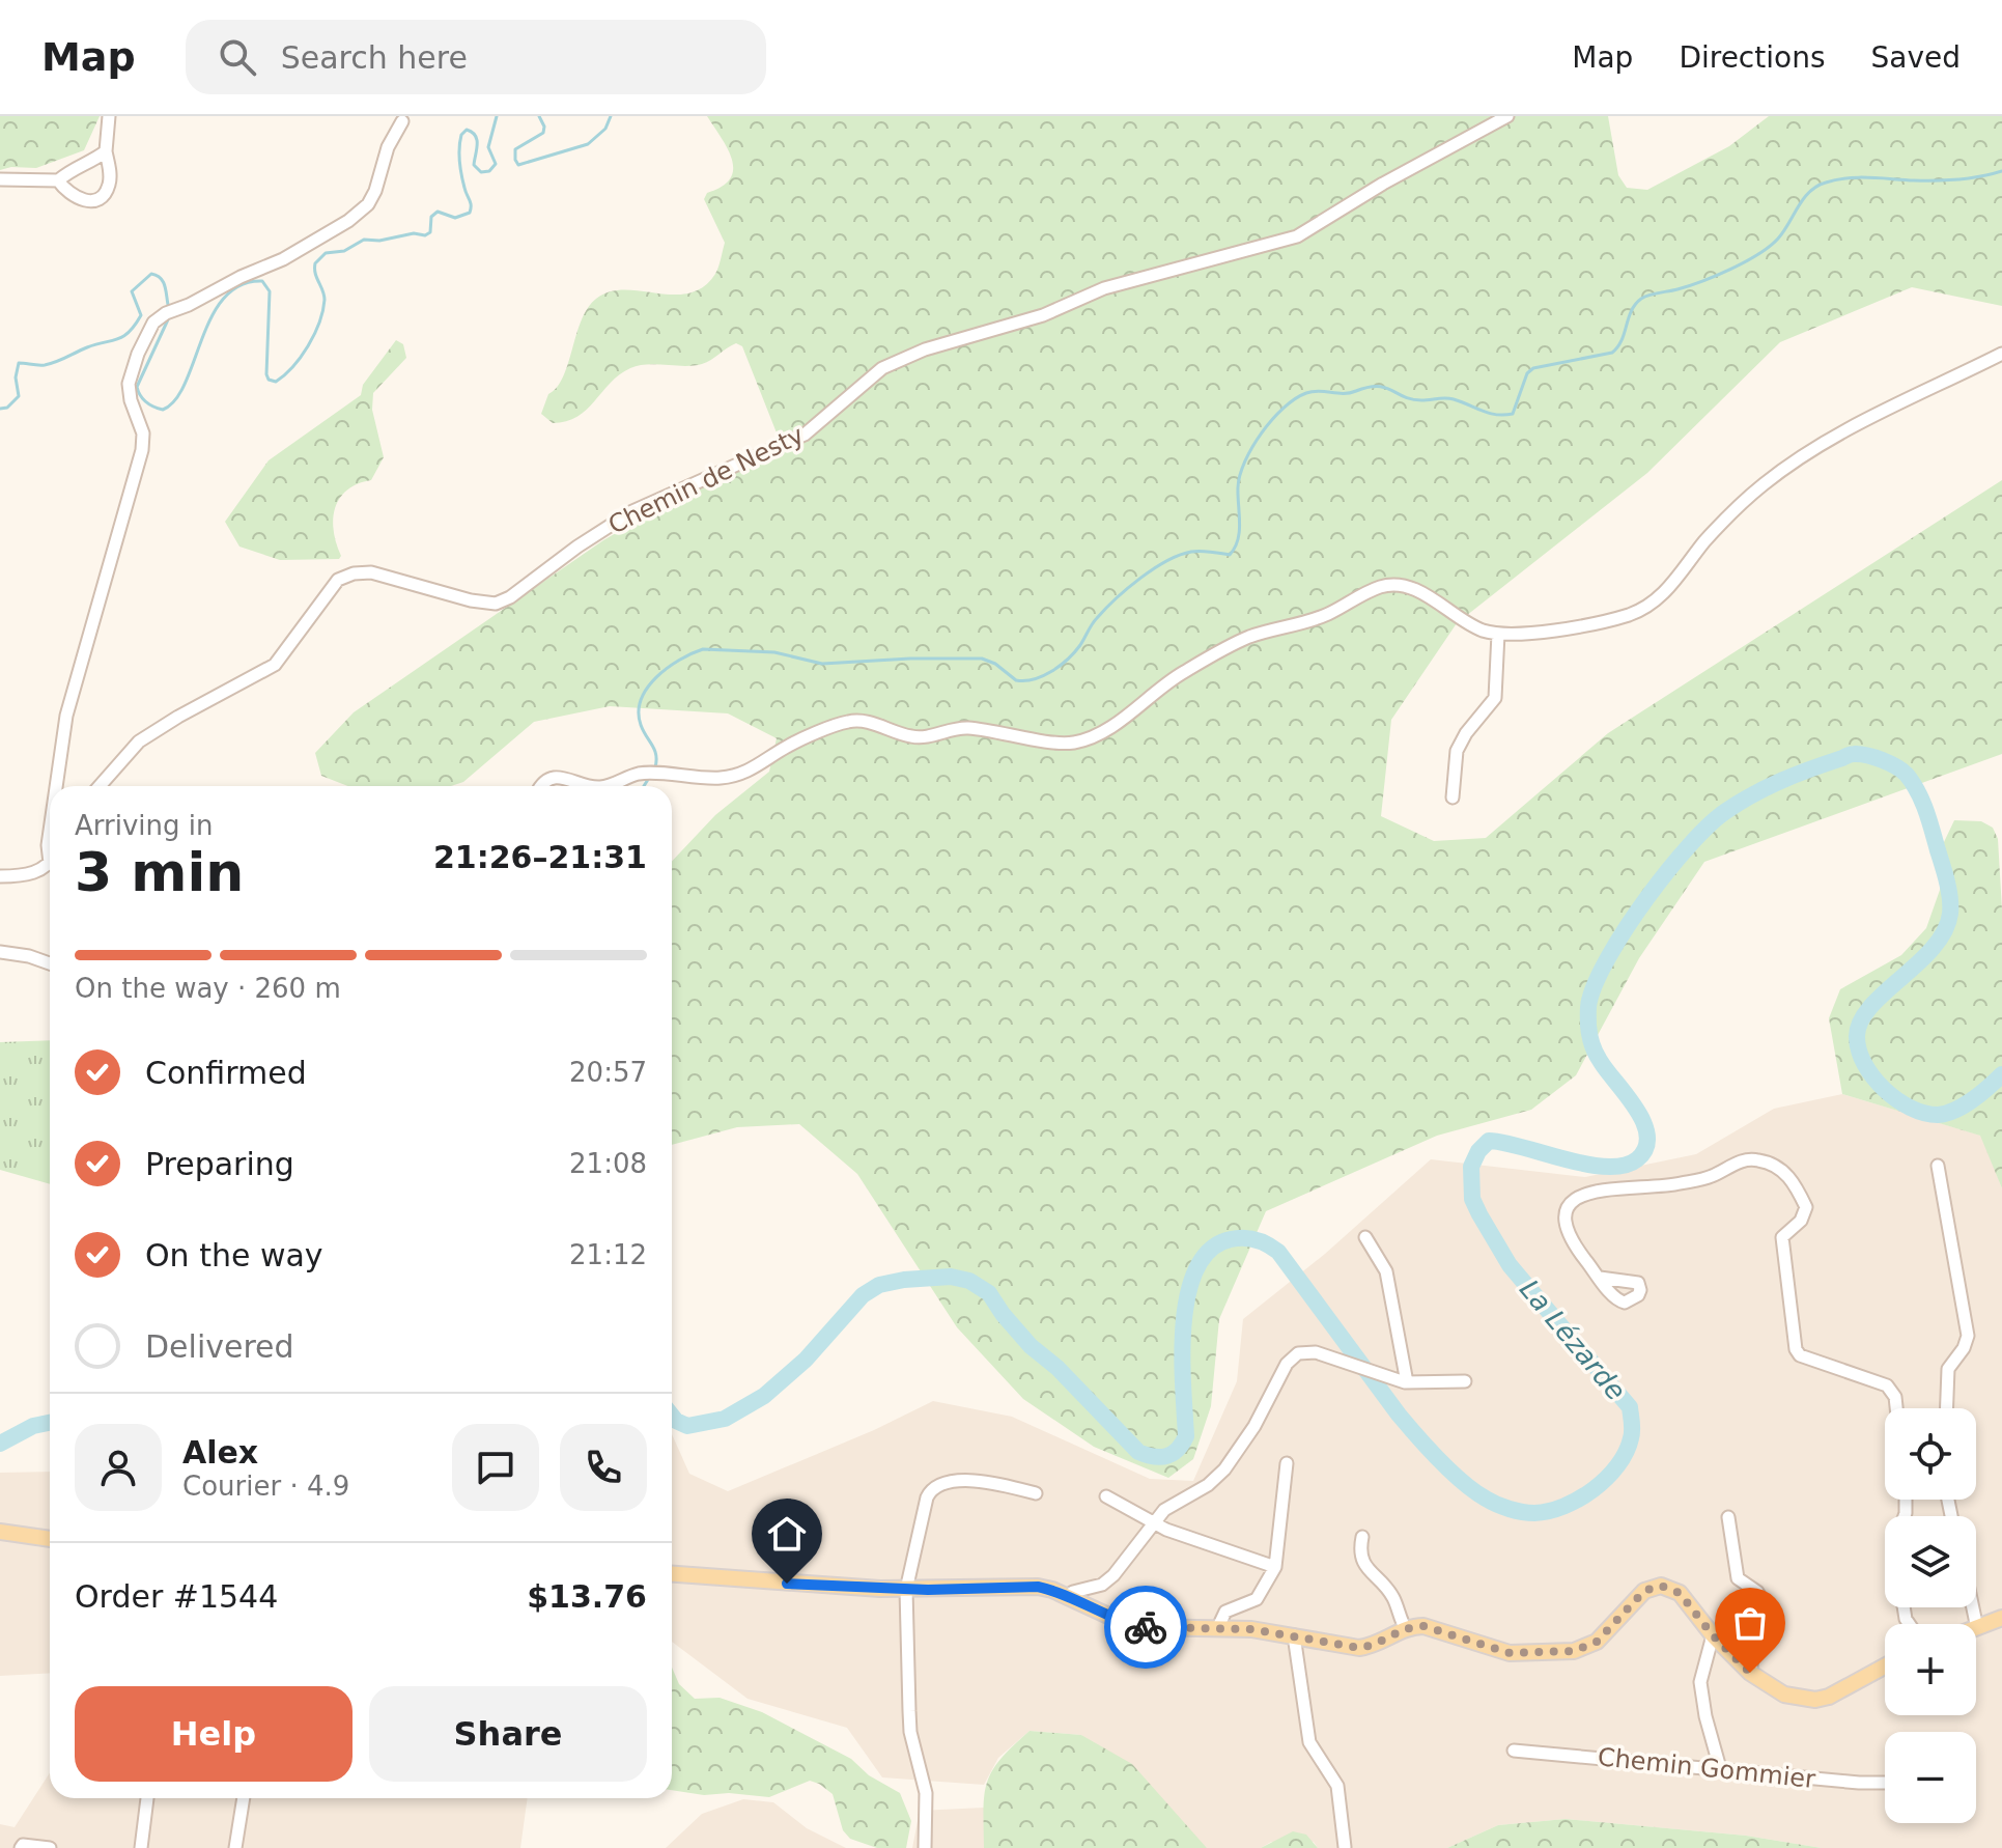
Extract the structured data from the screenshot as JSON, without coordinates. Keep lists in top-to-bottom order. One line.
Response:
{"streets":{"street":["Chemin de Nesty","Chemin Gommier"]},"water":["La Lézarde"],"page":{"header":"Map","search":"Search here","nav":["Map","Directions","Saved"],"heading":["3 min","Arriving in","21:26–21:31"],"panel":["Alex","Courier · 4.9","Order #1544","$13.76"],"bar":"On the way · 260 m","list":[["Confirmed","20:57"],["Preparing","21:08"],["On the way","21:12"],"Delivered"],"map_buttons":["+","−"],"buttons":["Help","Share"]}}
